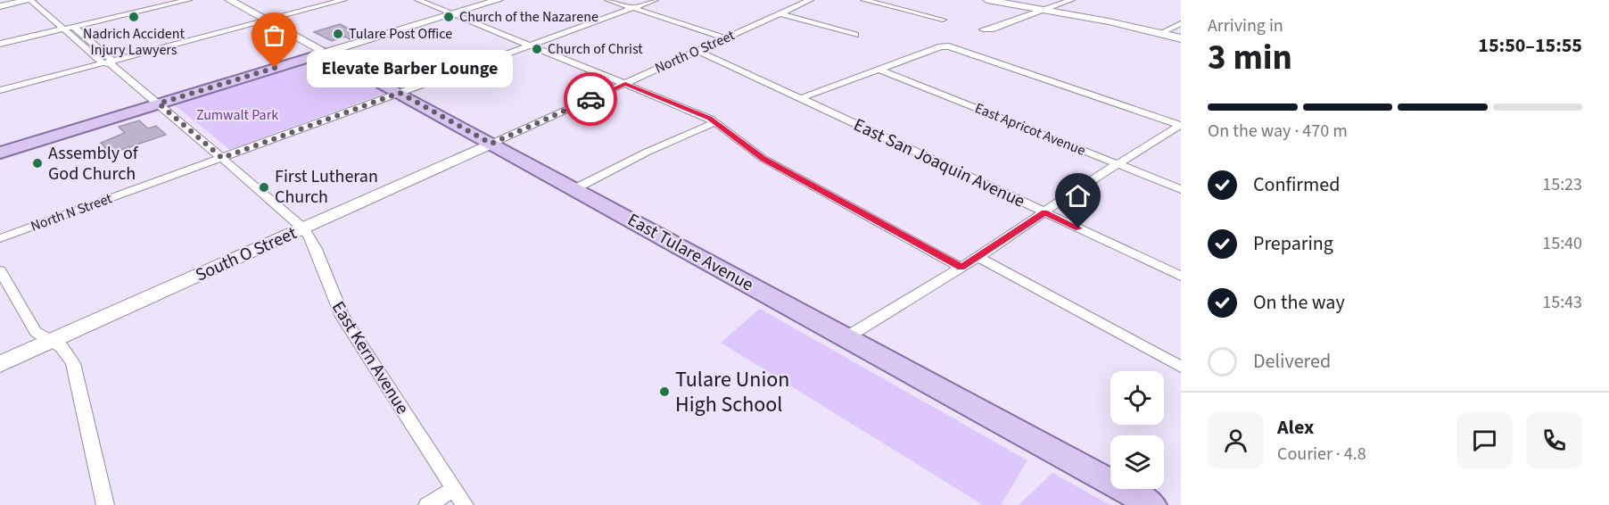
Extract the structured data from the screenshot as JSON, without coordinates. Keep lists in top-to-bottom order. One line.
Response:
{"streets":{"main road":["East Tulare Avenue","South O Street"],"street":["North O Street","East Apricot Avenue","East San Joaquin Avenue","North N Street","East Kern Avenue"]},"crossings":[["North O Street","East San Joaquin Avenue"],["North O Street","East Tulare Avenue"],["North O Street","South O Street"],["North N Street","East Tulare Avenue"],["North N Street","East Kern Avenue"],["East Tulare Avenue","South O Street"],["South O Street","East Kern Avenue"]],"parks":["Zumwalt Park"],"places":["Nadrich Accident Injury Lawyers","Church of the Nazarene","Tulare Post Office","Church of Christ","Elevate Barber Lounge","Assembly of God Church","First Lutheran Church","Tulare Union High School"],"page":{"heading":["3 min","Arriving in","15:50–15:55"],"panel":["Alex","Courier · 4.8"],"bubble":"Elevate Barber Lounge","bar":"On the way · 470 m","list":[["Confirmed","15:23"],["Preparing","15:40"],["On the way","15:43"],"Delivered"]}}
